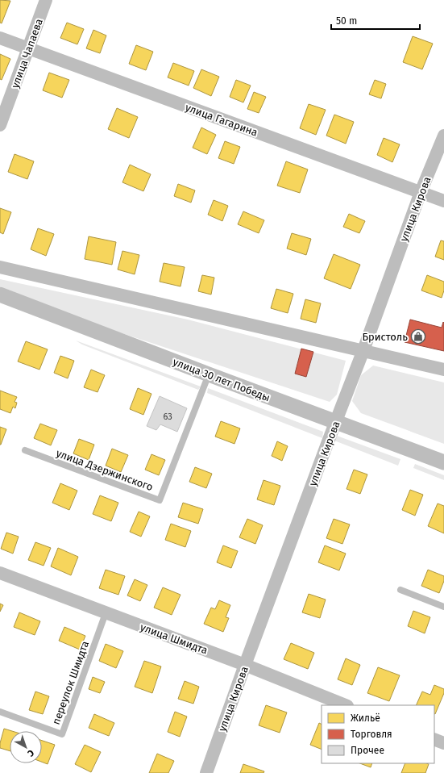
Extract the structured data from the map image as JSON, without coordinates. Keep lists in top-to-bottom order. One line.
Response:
{"streets":{"street":["улица Чапаева","улица Гагарина","улица Кирова","улица 30 лет Победы","улица Шмидта"],"lane":["улица Дзержинского","переулок Шмидта"]},"crossings":[["улица Чапаева","улица Гагарина"],["улица Гагарина","улица Кирова"],["улица Кирова","улица 30 лет Победы"],["улица Кирова","улица Шмидта"],["улица 30 лет Победы","улица Дзержинского"],["улица Шмидта","переулок Шмидта"]],"places":{"shop":["Бристоль"]},"house_numbers":["63"],"legend":["Жильё","Торговля","Прочее"],"scale_bar":"50 m","north":"bottom right"}
